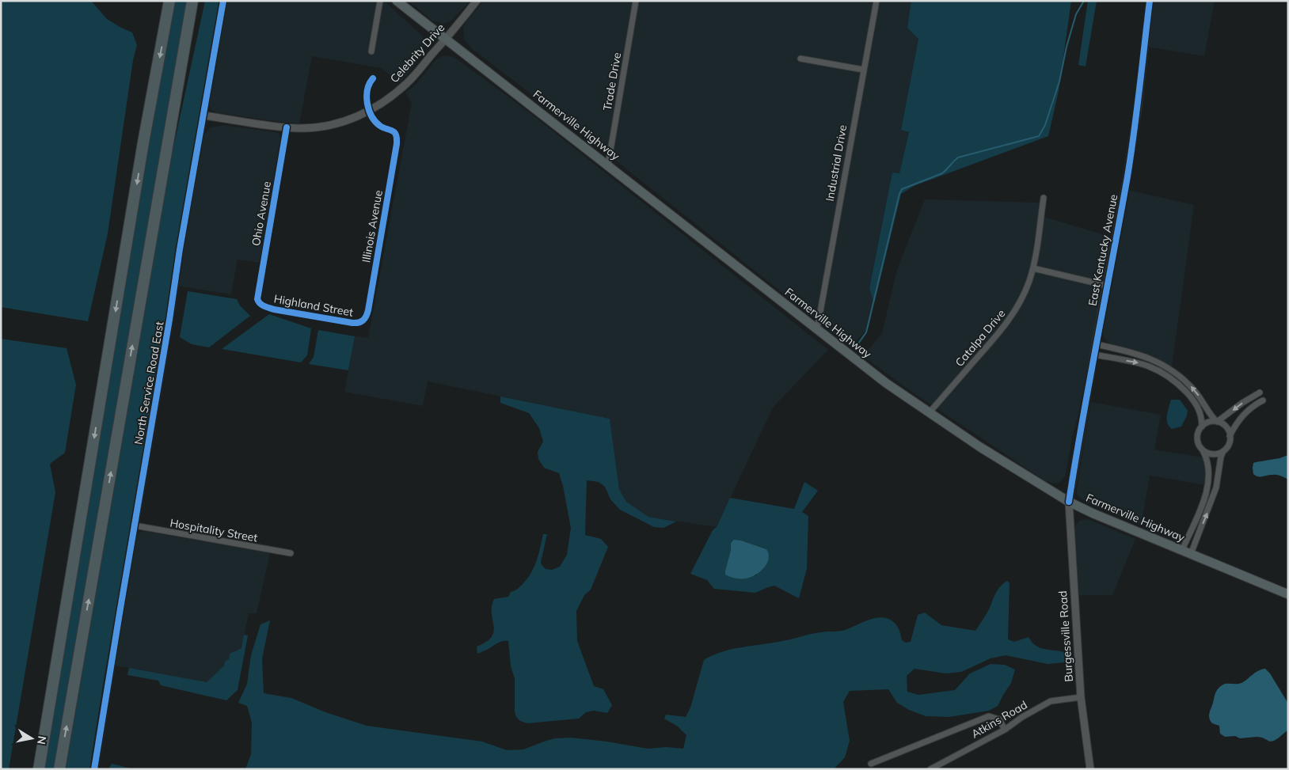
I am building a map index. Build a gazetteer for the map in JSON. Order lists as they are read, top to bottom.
{
  "streets": {
    "main road": ["Farmerville Highway"],
    "street": [
      "Celebrity Drive",
      "Trade Drive",
      "Industrial Drive",
      "Ohio Avenue",
      "Illinois Avenue",
      "East Kentucky Avenue",
      "Highland Street",
      "Catalpa Drive",
      "North Service Road East",
      "Hospitality Street",
      "Burgessville Road",
      "Atkins Road"
    ]
  },
  "crossings": [
    ["Celebrity Drive", "Farmerville Highway"],
    ["Celebrity Drive", "Ohio Avenue"],
    ["Celebrity Drive", "Illinois Avenue"],
    ["Celebrity Drive", "North Service Road East"],
    ["Trade Drive", "Farmerville Highway"],
    ["Farmerville Highway", "Industrial Drive"],
    ["Farmerville Highway", "East Kentucky Avenue"],
    ["Farmerville Highway", "Catalpa Drive"],
    ["Farmerville Highway", "Burgessville Road"],
    ["Ohio Avenue", "Highland Street"],
    ["Illinois Avenue", "Highland Street"],
    ["East Kentucky Avenue", "Burgessville Road"],
    ["North Service Road East", "Hospitality Street"],
    ["Burgessville Road", "Atkins Road"]
  ],
  "north": "right"
}
